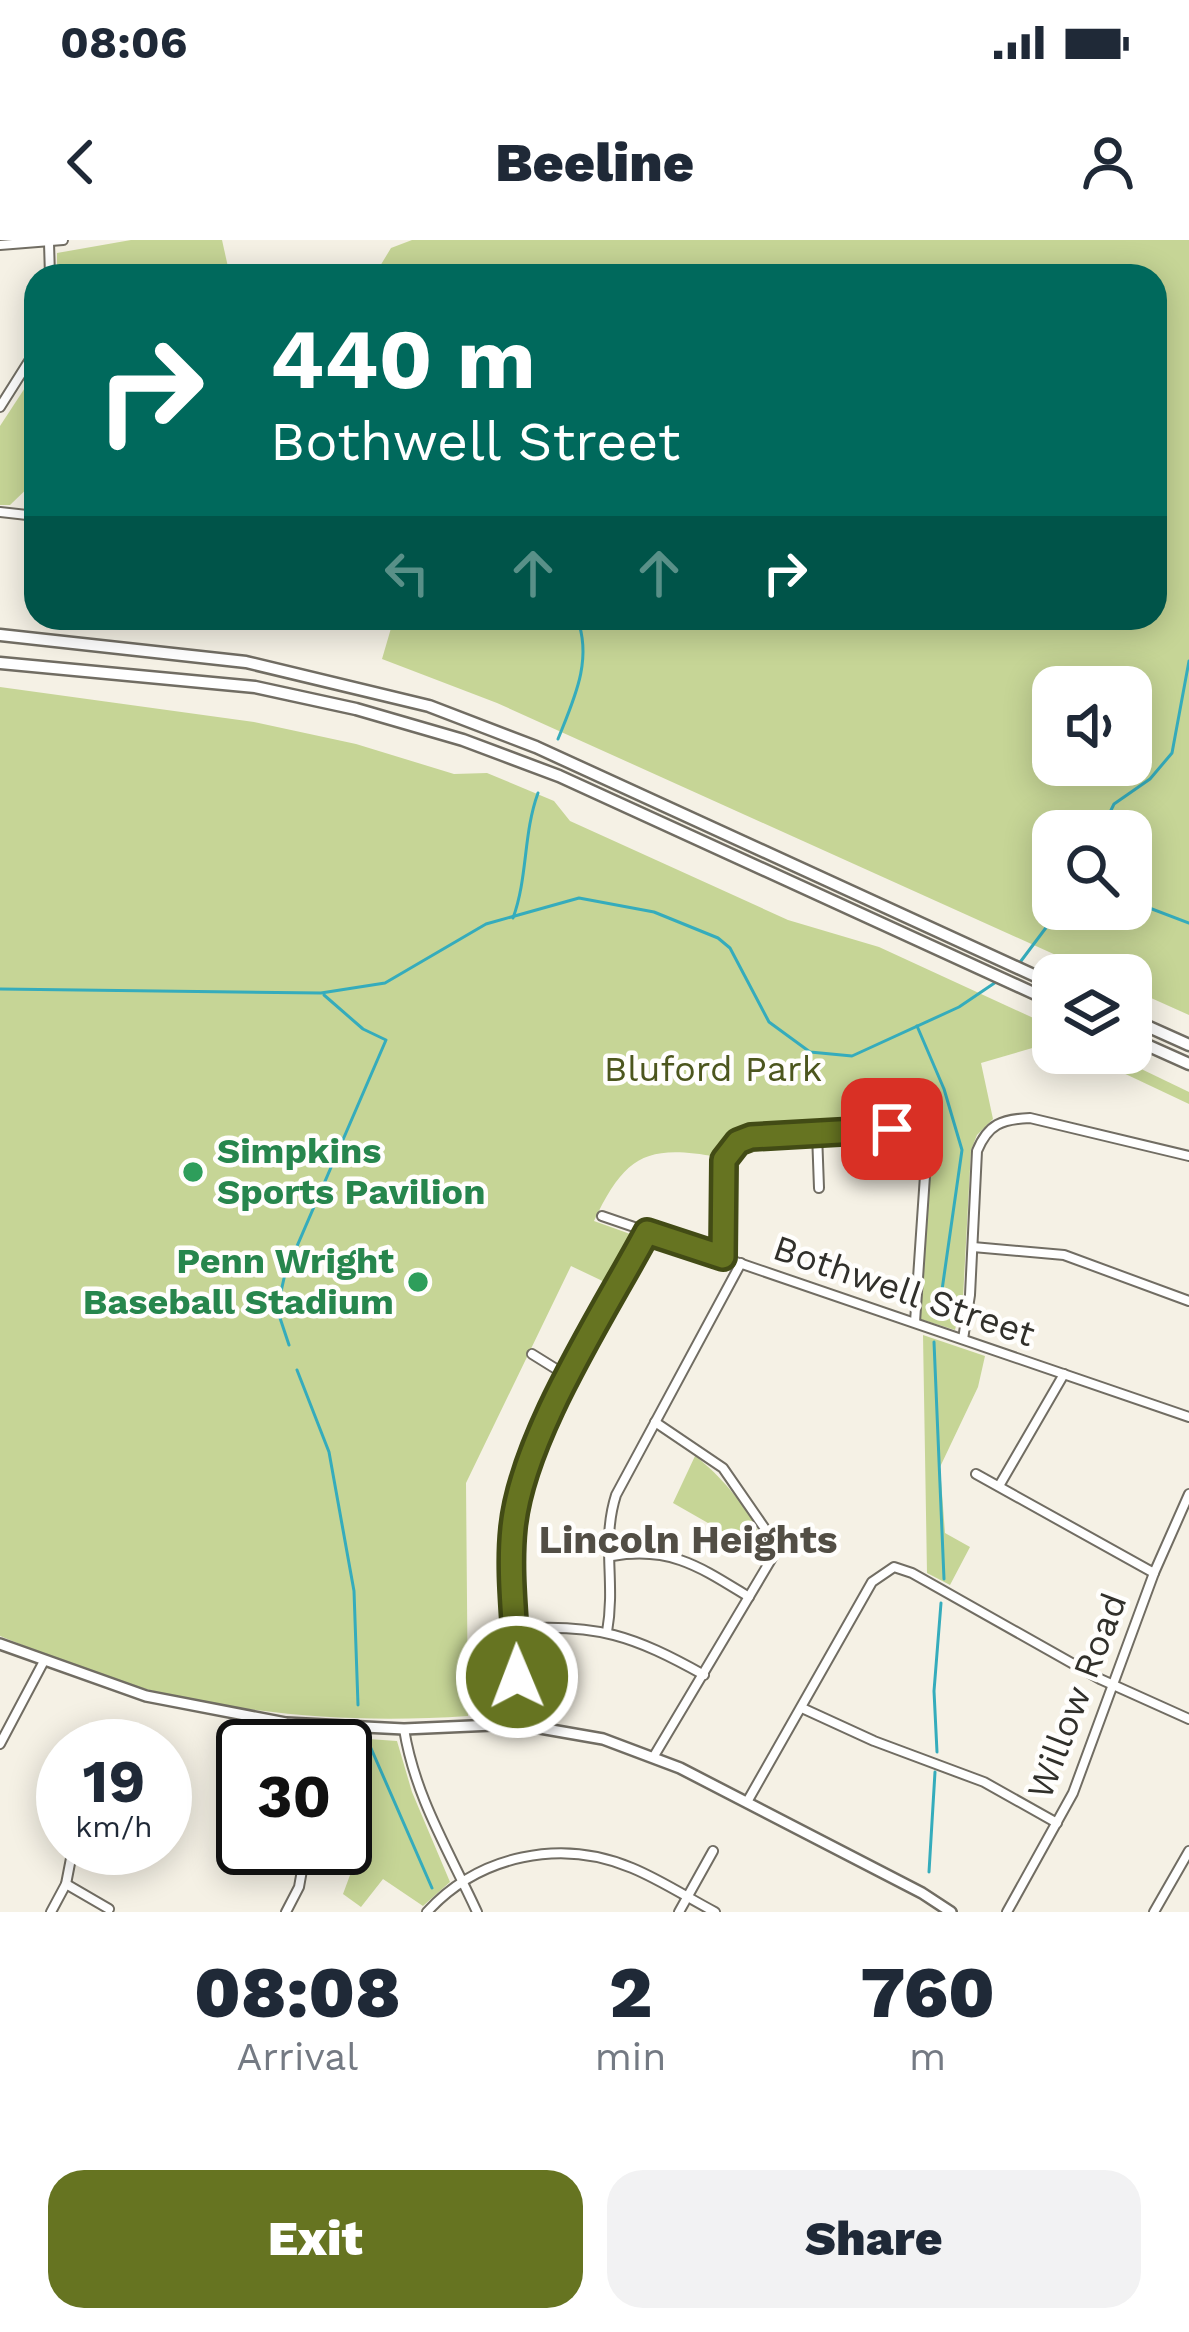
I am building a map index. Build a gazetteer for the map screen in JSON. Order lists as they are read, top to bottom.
{
  "streets": {
    "street": ["Bothwell Street", "Willow Road"]
  },
  "districts": ["Lincoln Heights"],
  "parks": ["Bluford Park"],
  "places": ["Simpkins Sports Pavilion", "Penn Wright Baseball Stadium"],
  "page": {
    "status": "08:06",
    "header": "Beeline",
    "turn": ["440 m", "Bothwell Street"],
    "speed": "19 km/h",
    "limit": "30",
    "eta": [
      "08:08",
      "Arrival",
      "2",
      "min",
      "760",
      "m"
    ],
    "buttons": ["Exit", "Share"]
  }
}
